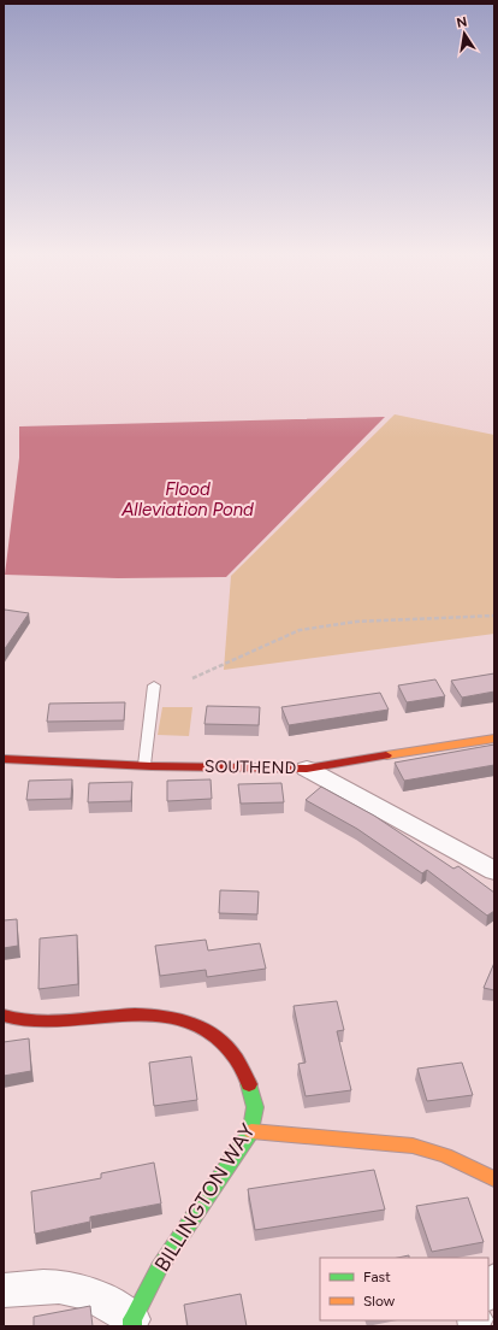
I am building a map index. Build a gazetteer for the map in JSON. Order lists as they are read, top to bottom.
{
  "streets": {
    "street": ["SOUTHEND", "BILLINGTON WAY"]
  },
  "water": ["Flood Alleviation Pond"],
  "legend": ["Fast", "Slow"],
  "north": "top"
}
